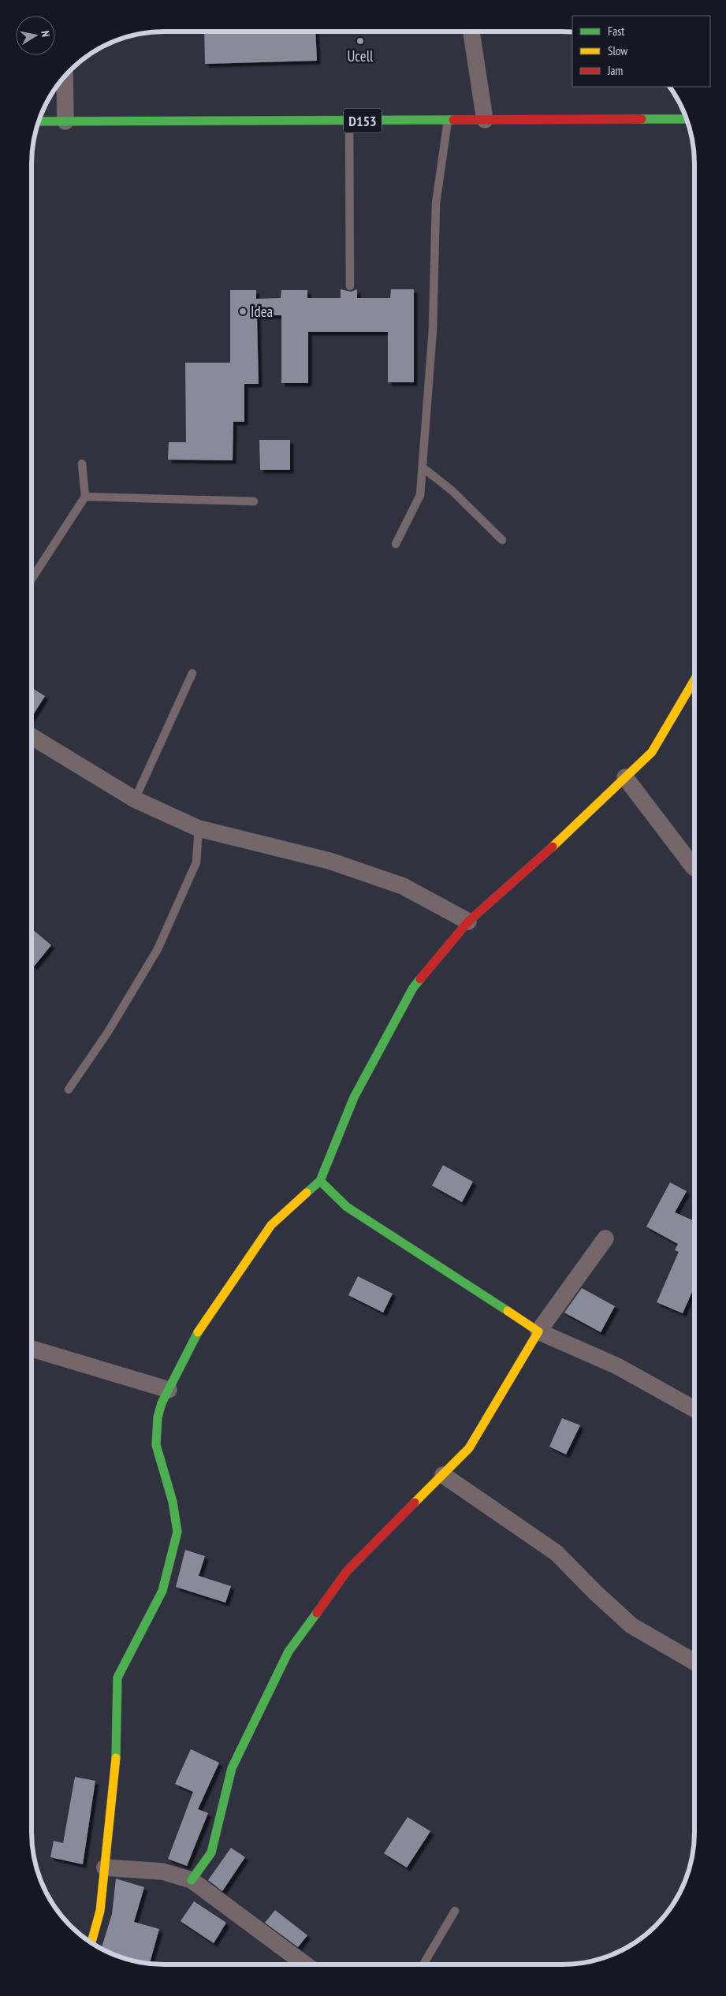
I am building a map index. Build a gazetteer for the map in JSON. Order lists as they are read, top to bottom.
{
  "streets": {
    "street": ["D153"]
  },
  "places": ["Ucell", "Idea"],
  "legend": ["Fast", "Slow", "Jam"],
  "north": "right"
}
